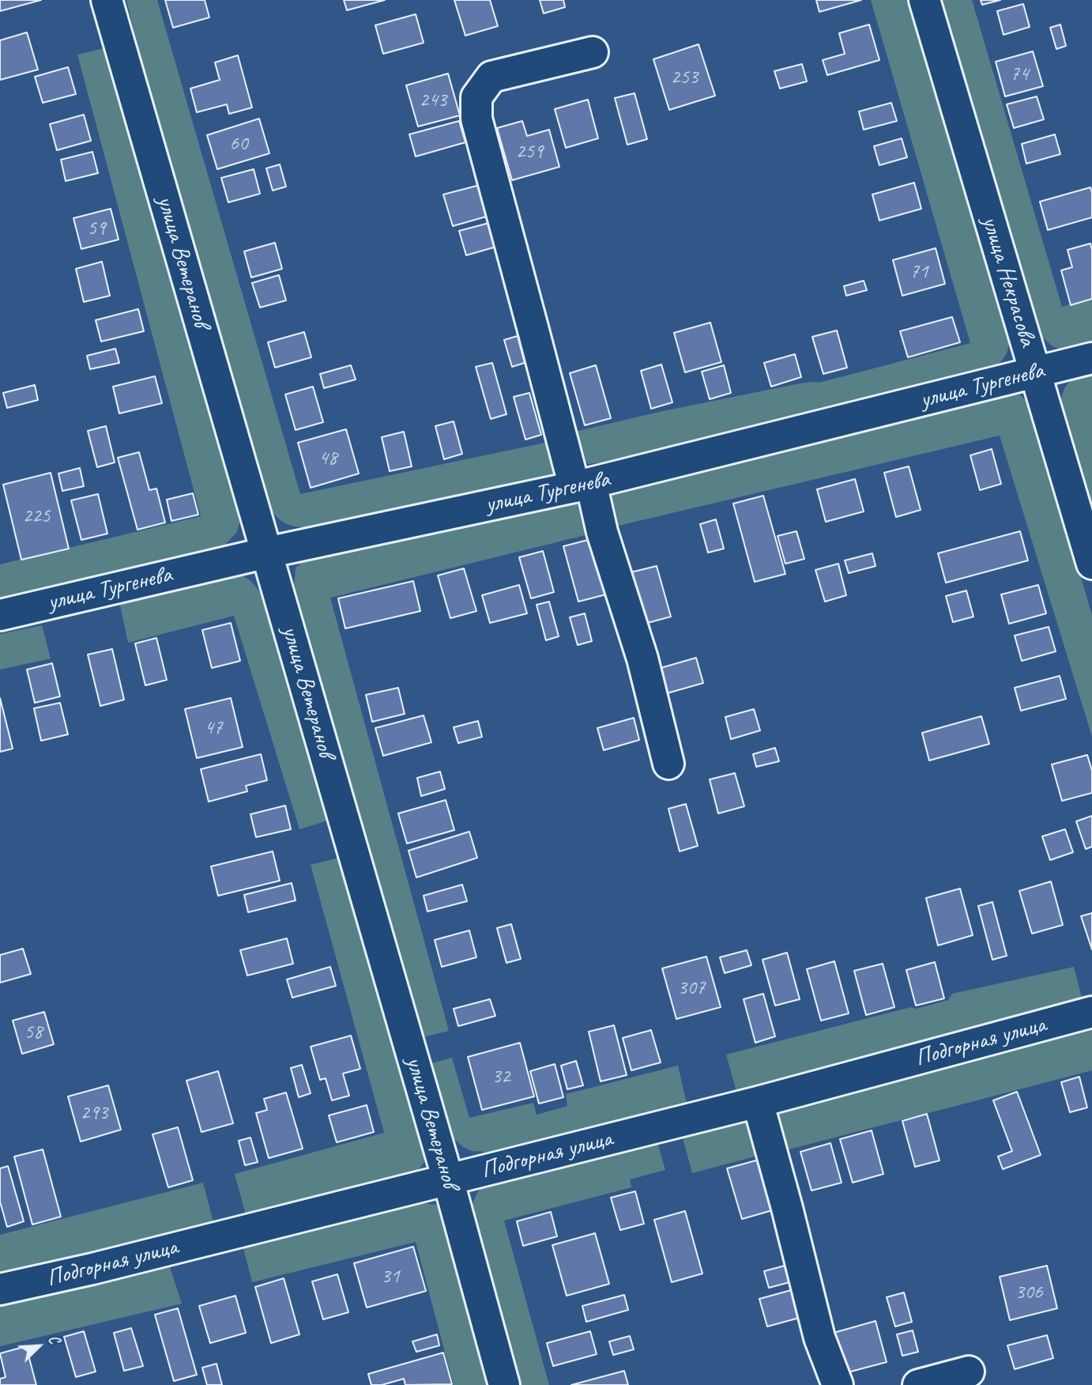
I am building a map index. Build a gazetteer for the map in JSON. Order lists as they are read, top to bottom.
{
  "streets": {
    "street": [
      "улица Ветеранов",
      "улица Некрасова",
      "улица Тургенева",
      "Подгорная улица"
    ]
  },
  "crossings": [
    ["улица Ветеранов", "улица Тургенева"],
    ["улица Ветеранов", "Подгорная улица"],
    ["улица Некрасова", "улица Тургенева"]
  ],
  "house_numbers": [
    "74",
    "253",
    "243",
    "60",
    "259",
    "59",
    "71",
    "48",
    "225",
    "47",
    "307",
    "58",
    "32",
    "293",
    "31",
    "306"
  ],
  "north": "top right"
}
